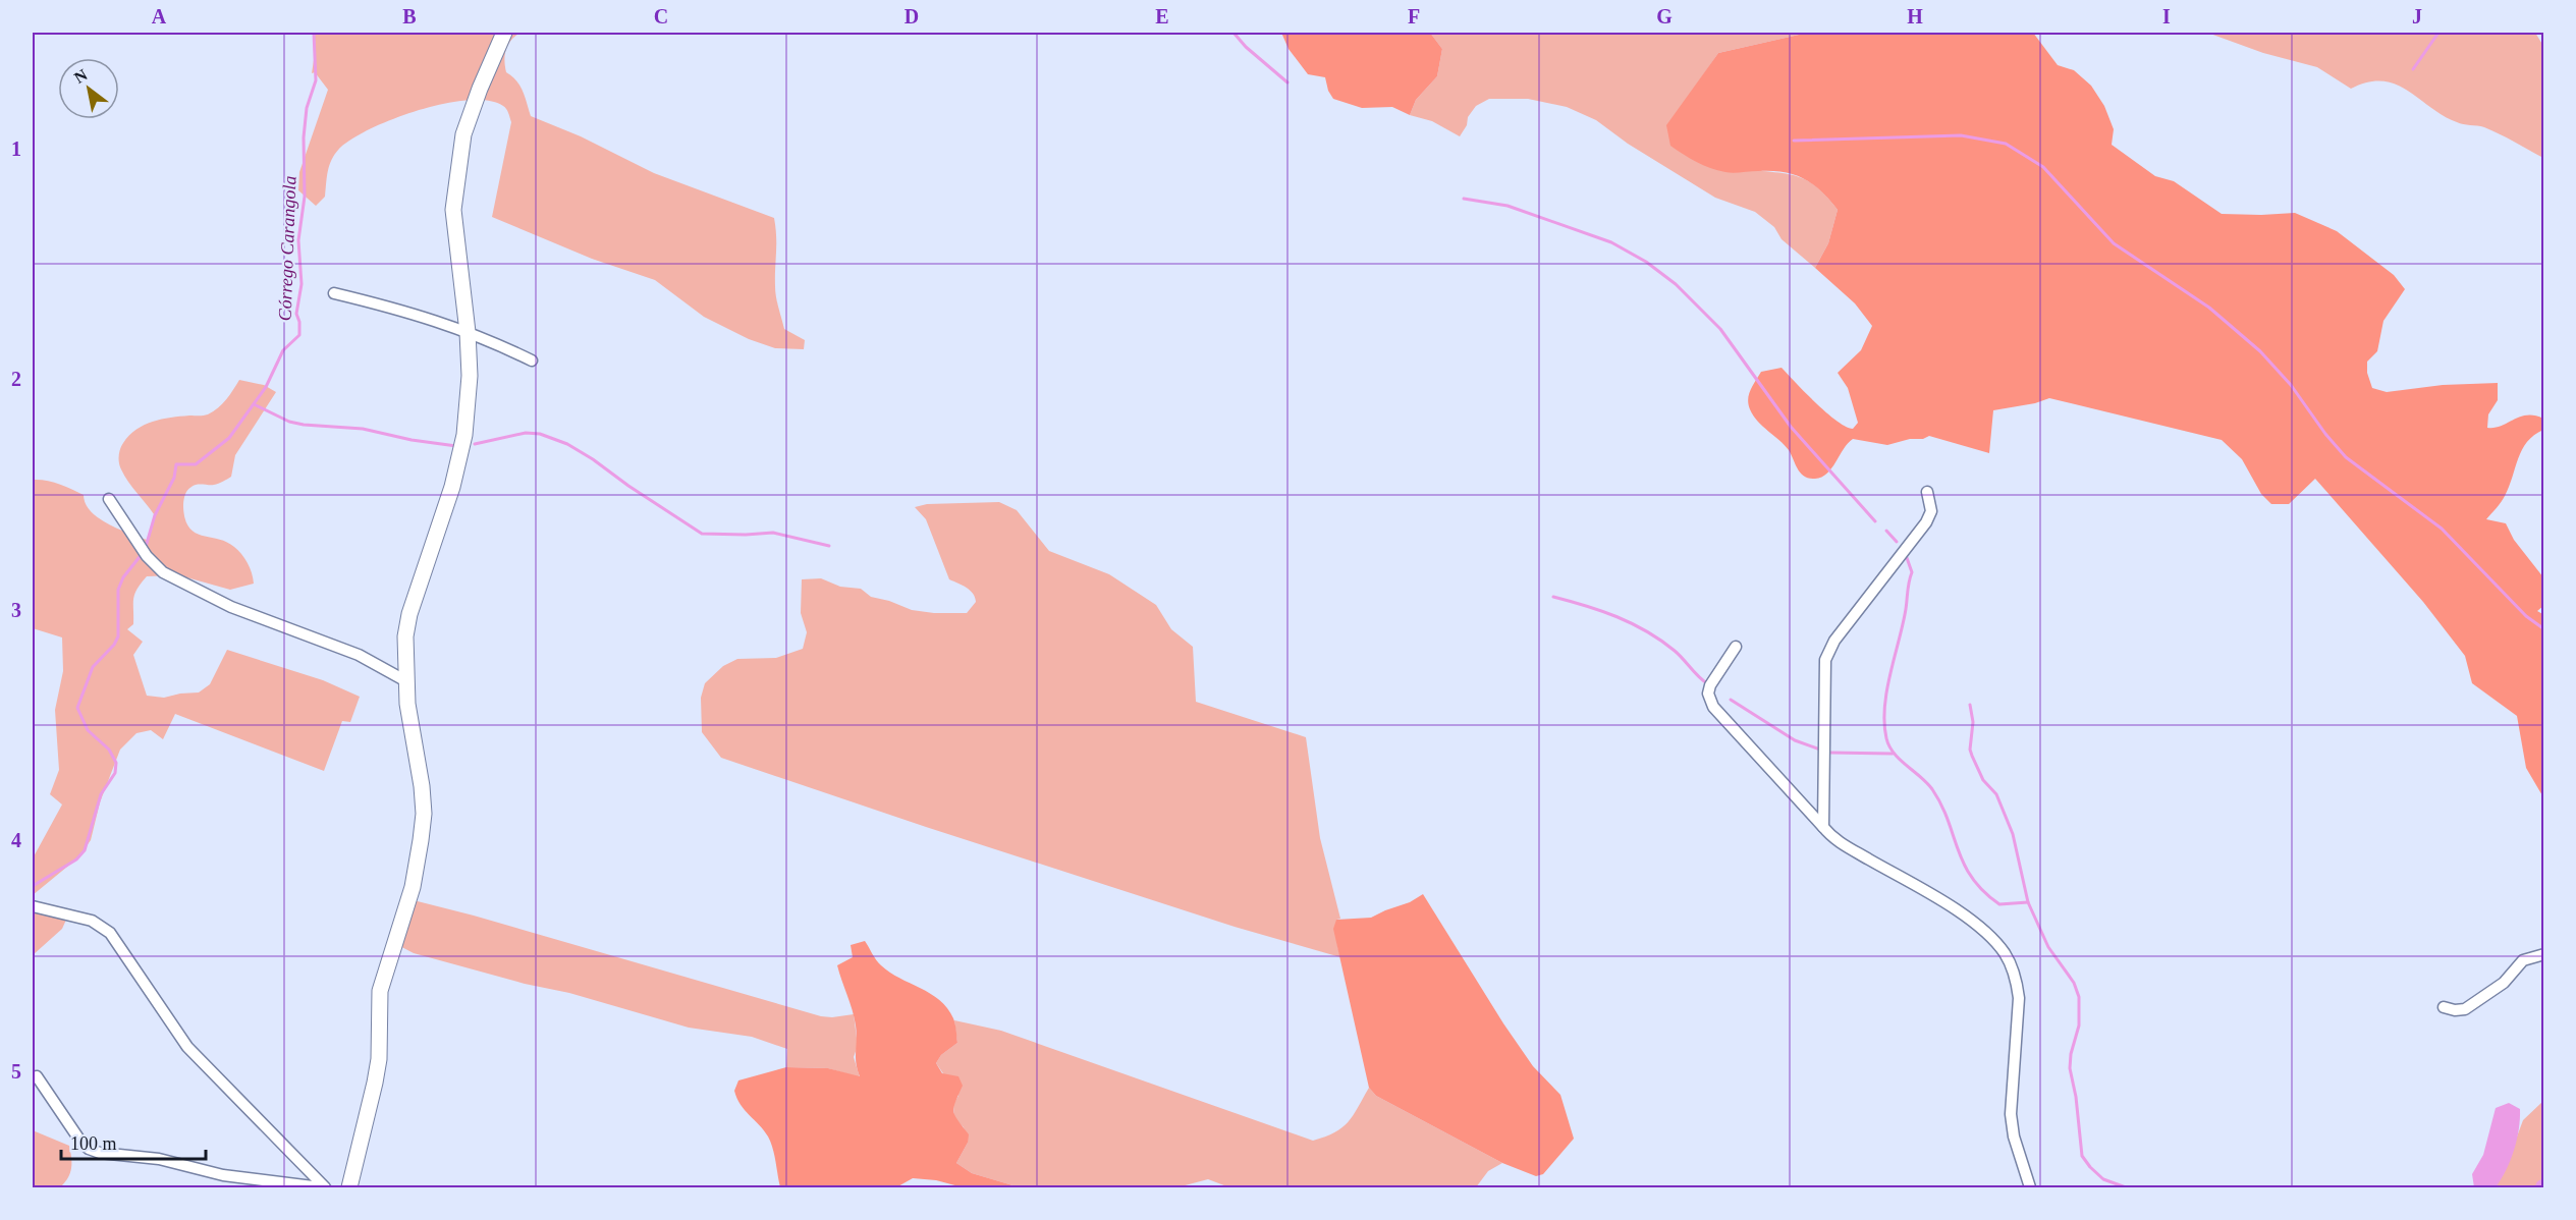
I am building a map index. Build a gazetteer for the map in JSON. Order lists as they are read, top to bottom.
{
  "water": ["Córrego Carangola"],
  "scale_bar": "100 m",
  "north": "top left",
  "grid": {
    "columns": [
      "A",
      "B",
      "C",
      "D",
      "E",
      "F",
      "G",
      "H",
      "I",
      "J"
    ],
    "rows": [
      "1",
      "2",
      "3",
      "4",
      "5"
    ]
  }
}
